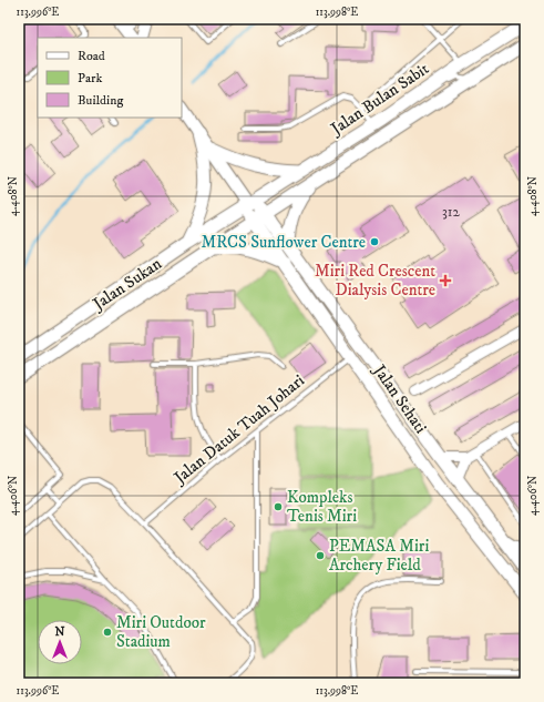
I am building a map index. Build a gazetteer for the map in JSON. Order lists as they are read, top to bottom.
{
  "streets": {
    "main road": ["Jalan Bulan Sabit", "Jalan Sukan", "Jalan Sehati"],
    "lane": ["Jalan Datuk Tuah Johari"]
  },
  "crossings": [
    ["Jalan Bulan Sabit", "Jalan Sukan"],
    ["Jalan Bulan Sabit", "Jalan Sehati"],
    ["Jalan Sukan", "Jalan Sehati"],
    ["Jalan Sehati", "Jalan Datuk Tuah Johari"]
  ],
  "places": {
    "other": [
      "MRCS Sunflower Centre",
      "Kompleks Tenis Miri",
      "PEMASA Miri Archery Field",
      "Miri Outdoor Stadium"
    ],
    "health": ["Miri Red Crescent Dialysis Centre"]
  },
  "house_numbers": ["312"],
  "legend": ["Road", "Park", "Building"],
  "north": "top",
  "coordinates": [
    "113.996°E",
    "113.998°E",
    "4.408°N",
    "4.406°N"
  ]
}
